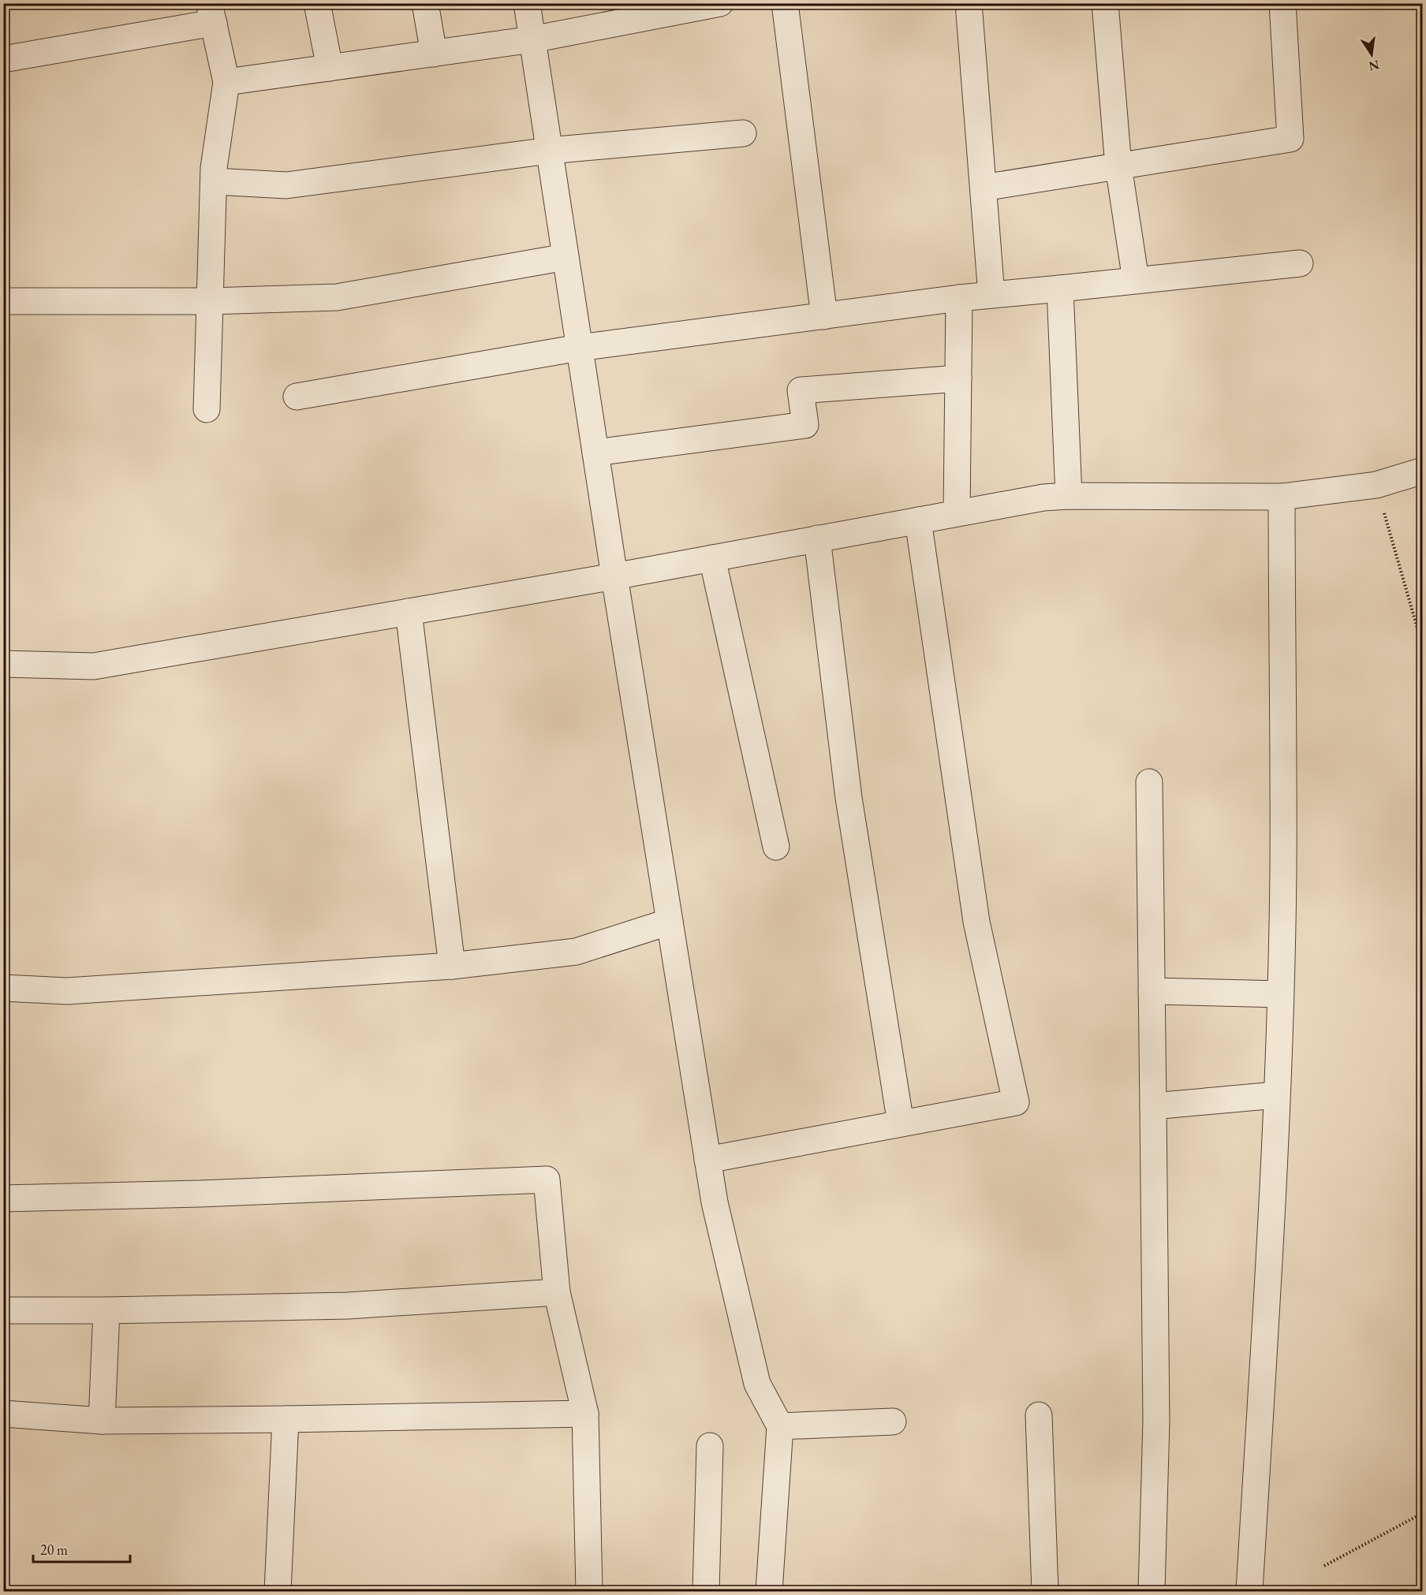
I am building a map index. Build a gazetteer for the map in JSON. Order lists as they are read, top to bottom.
{
  "scale_bar": "20 m",
  "north": "bottom"
}
